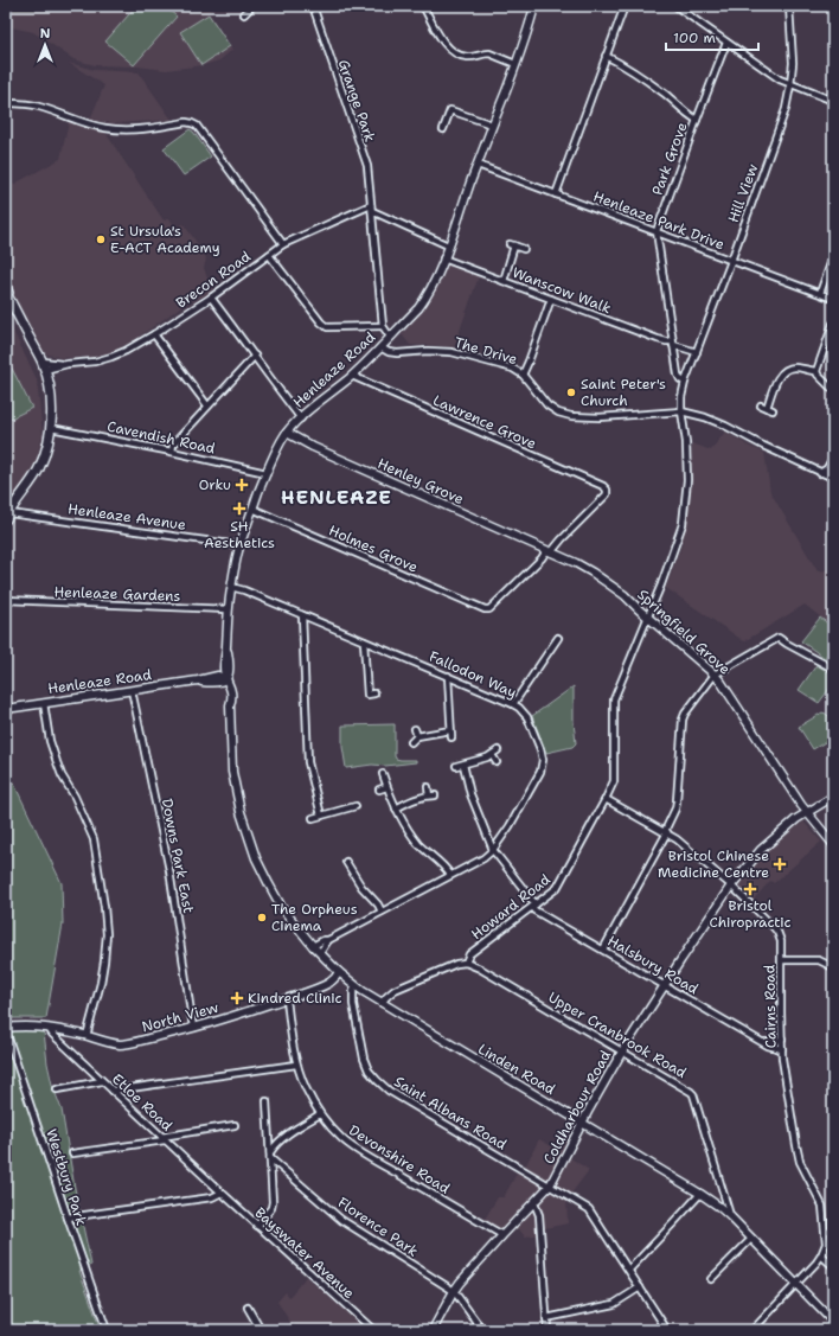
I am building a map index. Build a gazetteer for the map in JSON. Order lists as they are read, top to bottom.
{
  "streets": {
    "main road": [
      "Henleaze Road",
      "Henley Grove",
      "Springfield Grove",
      "North View",
      "Linden Road",
      "Coldharbour Road"
    ],
    "street": [
      "Grange Park",
      "Park Grove",
      "Hill View",
      "Henleaze Park Drive",
      "Brecon Road",
      "Wanscow Walk",
      "The Drive",
      "Lawrence Grove",
      "Cavendish Road",
      "Henleaze Avenue",
      "Holmes Grove",
      "Henleaze Gardens",
      "Fallodon Way",
      "Downs Park East",
      "Howard Road",
      "Halsbury Road",
      "Cairns Road",
      "Upper Cranbrook Road",
      "Etloe Road",
      "Saint Albans Road",
      "Devonshire Road",
      "Westbury Park",
      "Florence Park",
      "Bayswater Avenue"
    ]
  },
  "crossings": [
    ["Grange Park", "Brecon Road"],
    ["Park Grove", "Hill View"],
    ["Park Grove", "Henleaze Park Drive"],
    ["Park Grove", "Wanscow Walk"],
    ["Hill View", "Henleaze Park Drive"],
    ["Henleaze Park Drive", "Henleaze Road"],
    ["Wanscow Walk", "Henleaze Road"],
    ["The Drive", "Henleaze Road"],
    ["Henleaze Road", "Lawrence Grove"],
    ["Henleaze Road", "Cavendish Road"],
    ["Henleaze Road", "Henley Grove"],
    ["Henleaze Road", "Henleaze Avenue"],
    ["Henleaze Road", "Holmes Grove"],
    ["Henleaze Road", "Henleaze Gardens"],
    ["Henleaze Road", "Fallodon Way"],
    ["Henleaze Road", "Downs Park East"],
    ["Henleaze Road", "Linden Road"],
    ["Lawrence Grove", "Henley Grove"],
    ["Lawrence Grove", "Holmes Grove"],
    ["Lawrence Grove", "Springfield Grove"],
    ["Henley Grove", "Holmes Grove"],
    ["Henley Grove", "Springfield Grove"],
    ["Holmes Grove", "Springfield Grove"],
    ["Springfield Grove", "Howard Road"],
    ["Springfield Grove", "Coldharbour Road"],
    ["Downs Park East", "North View"],
    ["Howard Road", "Halsbury Road"],
    ["Howard Road", "Cairns Road"],
    ["Howard Road", "Upper Cranbrook Road"],
    ["Halsbury Road", "Cairns Road"],
    ["Halsbury Road", "Coldharbour Road"],
    ["Cairns Road", "Coldharbour Road"],
    ["North View", "Linden Road"],
    ["North View", "Etloe Road"],
    ["North View", "Devonshire Road"],
    ["Upper Cranbrook Road", "Linden Road"],
    ["Upper Cranbrook Road", "Coldharbour Road"],
    ["Linden Road", "Coldharbour Road"],
    ["Linden Road", "Saint Albans Road"],
    ["Etloe Road", "Bayswater Avenue"],
    ["Coldharbour Road", "Saint Albans Road"],
    ["Coldharbour Road", "Devonshire Road"],
    ["Coldharbour Road", "Florence Park"]
  ],
  "districts": ["HENLEAZE"],
  "places": {
    "other": ["St Ursula's E-ACT Academy", "Saint Peter's Church", "The Orpheus Cinema"],
    "health": [
      "Orku",
      "SH Aesthetics",
      "Bristol Chinese Medicine Centre",
      "Bristol Chiropractic",
      "Kindred Clinic"
    ]
  },
  "scale_bar": "100 m",
  "north": "top"
}
